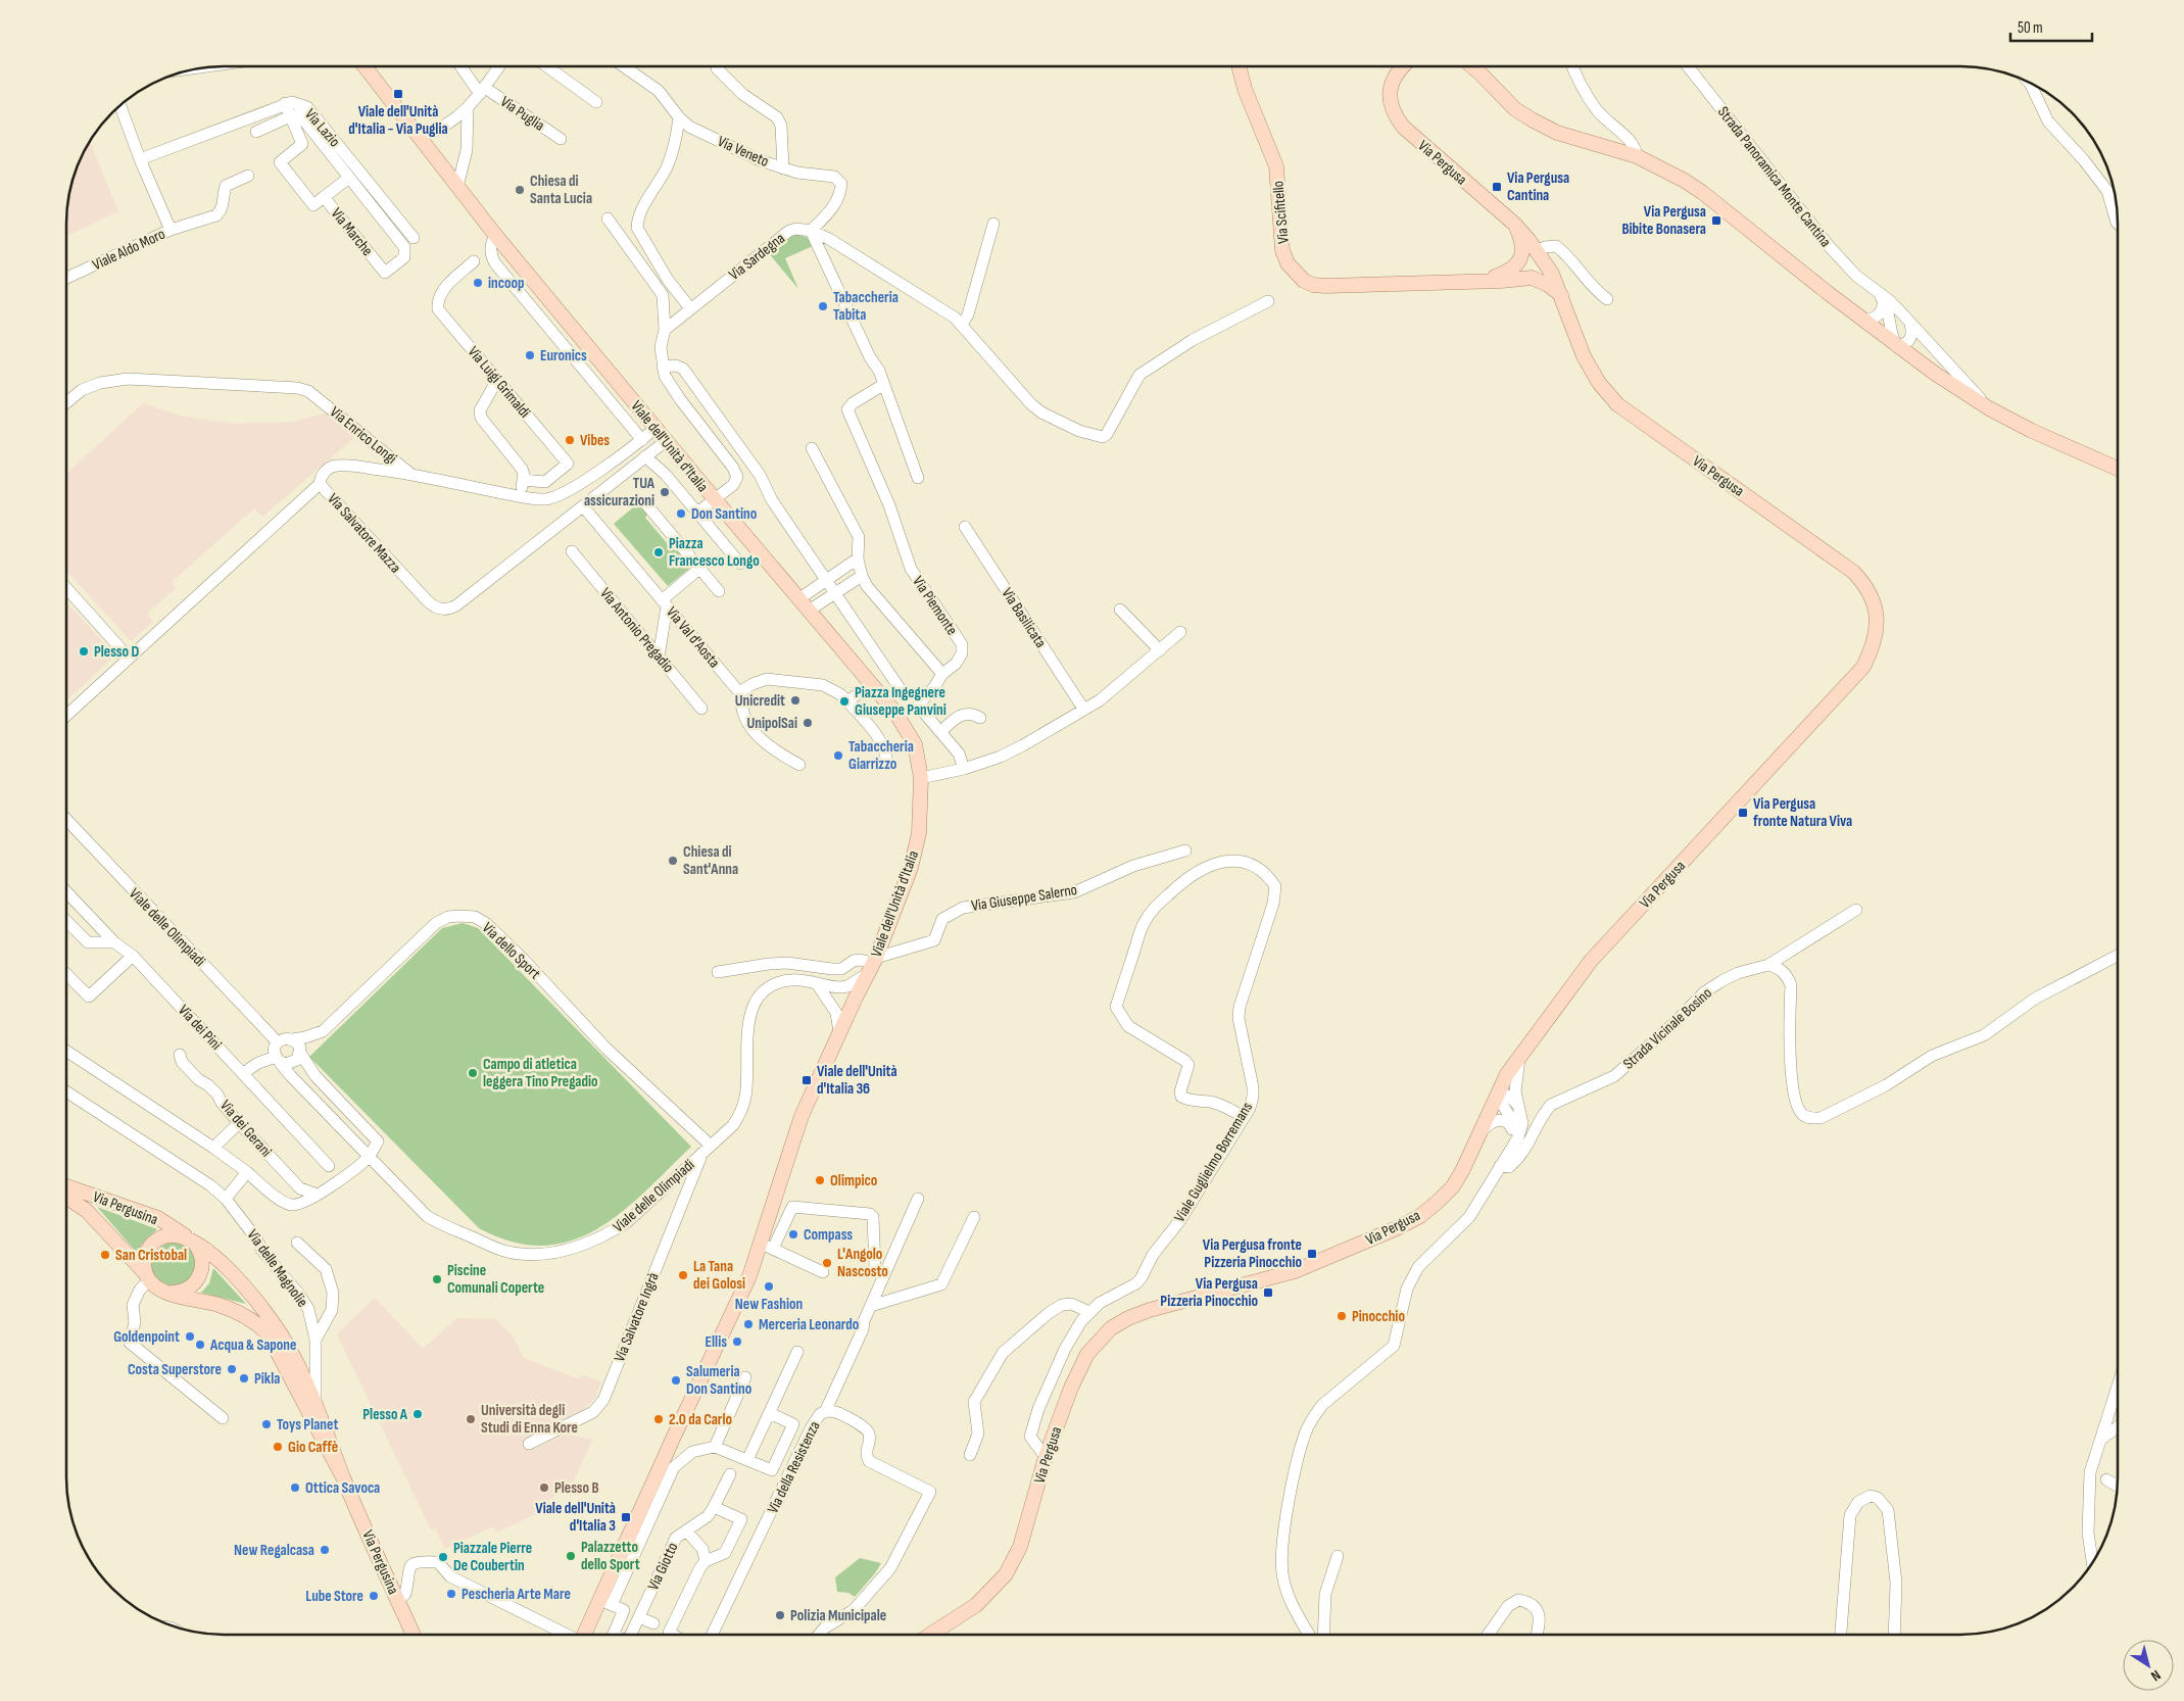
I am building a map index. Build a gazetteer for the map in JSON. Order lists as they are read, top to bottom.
{
  "streets": {
    "main road": [
      "Via Pergusa",
      "Via Scifitello",
      "Viale dell'Unità d'Italia",
      "Via Pergusina"
    ],
    "street": [
      "Via Puglia",
      "Via Lazio",
      "Via Veneto",
      "Strada Panoramica Monte Cantina",
      "Via Marche",
      "Viale Aldo Moro",
      "Via Sardegna",
      "Via Luigi Grimaldi",
      "Via Enrico Longi",
      "Via Salvatore Mazza",
      "Via Piemonte",
      "Via Basilicata",
      "Via Antonio Pregadio",
      "Via Val d'Aosta",
      "Via Giuseppe Salerno",
      "Viale delle Olimpiadi",
      "Via dello Sport",
      "Via dei Pini",
      "Strada Vicinale Bosino",
      "Via dei Gerani",
      "Viale Guglielmo Borremans",
      "Via delle Magnolie",
      "Via Salvatore Ingrà",
      "Via della Resistenza",
      "Via Giotto"
    ]
  },
  "crossings": [
    ["Via Veneto", "Via Sardegna"],
    ["Via Pergusa", "Viale Guglielmo Borremans"],
    ["Via Enrico Longi", "Viale dell'Unità d'Italia"],
    ["Viale dell'Unità d'Italia", "Via Salvatore Mazza"],
    ["Viale dell'Unità d'Italia", "Via Giuseppe Salerno"],
    ["Via Salvatore Mazza", "Via Val d'Aosta"],
    ["Viale delle Olimpiadi", "Via dello Sport"],
    ["Viale delle Olimpiadi", "Via Salvatore Ingrà"],
    ["Via dello Sport", "Via Salvatore Ingrà"],
    ["Via Pergusina", "Via delle Magnolie"]
  ],
  "places": {
    "transit": [
      "Viale dell'Unità d'Italia - Via Puglia",
      "Via Pergusa Cantina",
      "Via Pergusa Bibite Bonasera",
      "Via Pergusa fronte Natura Viva",
      "Viale dell'Unità d'Italia 36",
      "Via Pergusa fronte Pizzeria Pinocchio",
      "Via Pergusa Pizzeria Pinocchio",
      "Viale dell'Unità d'Italia 3"
    ],
    "other": [
      "Chiesa di Santa Lucia",
      "incoop",
      "Tabaccheria Tabita",
      "Euronics",
      "Vibes",
      "TUA assicurazioni",
      "Don Santino",
      "Piazza Francesco Longo",
      "Plesso D",
      "Unicredit",
      "Piazza Ingegnere Giuseppe Panvini",
      "UnipolSai",
      "Tabaccheria Giarrizzo",
      "Chiesa di Sant'Anna",
      "Campo di atletica leggera Tino Pregadio",
      "Olimpico",
      "Compass",
      "San Cristobal",
      "L'Angolo Nascosto",
      "La Tana dei Golosi",
      "Piscine Comunali Coperte",
      "New Fashion",
      "Pinocchio",
      "Merceria Leonardo",
      "Goldenpoint",
      "Ellis",
      "Acqua & Sapone",
      "Costa Superstore",
      "Pikla",
      "Salumeria Don Santino",
      "Plesso A",
      "Università degli Studi di Enna Kore",
      "2.0 da Carlo",
      "Toys Planet",
      "Gio Caffè",
      "Ottica Savoca",
      "Plesso B",
      "New Regalcasa",
      "Palazzetto dello Sport",
      "Piazzale Pierre De Coubertin",
      "Pescheria Arte Mare",
      "Lube Store",
      "Polizia Municipale"
    ]
  },
  "scale_bar": "50 m",
  "north": "bottom right"
}
